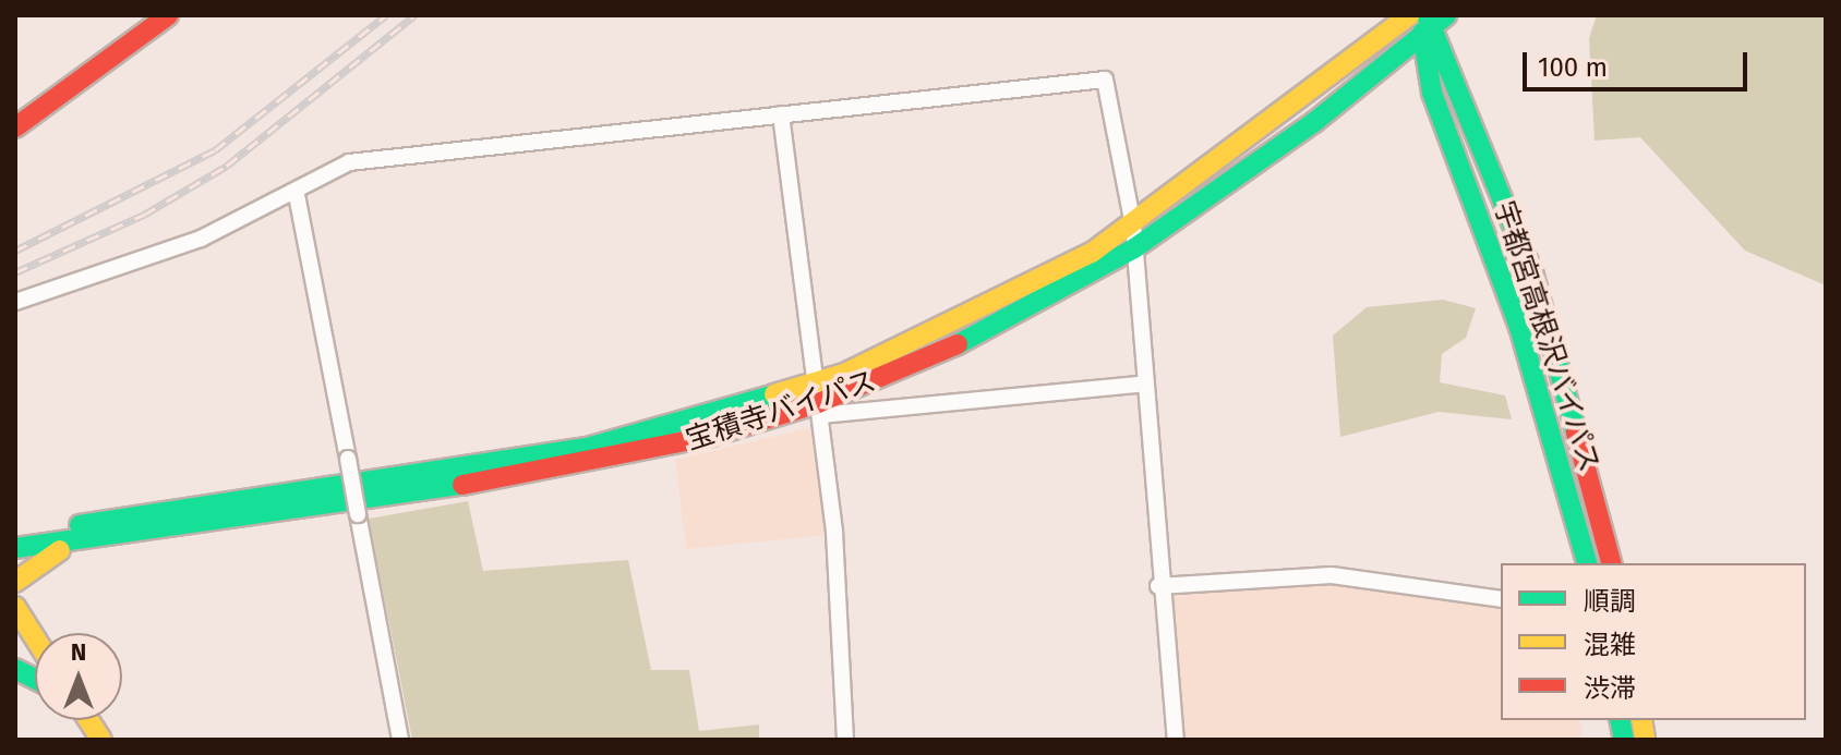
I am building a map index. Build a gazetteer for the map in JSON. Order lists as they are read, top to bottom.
{
  "streets": {
    "main road": ["宇都宮高根沢バイパス", "宝積寺バイパス"]
  },
  "crossings": [
    ["宇都宮高根沢バイパス", "宝積寺バイパス"]
  ],
  "legend": ["順調", "混雑", "渋滞"],
  "scale_bar": "100 m",
  "north": "top"
}
